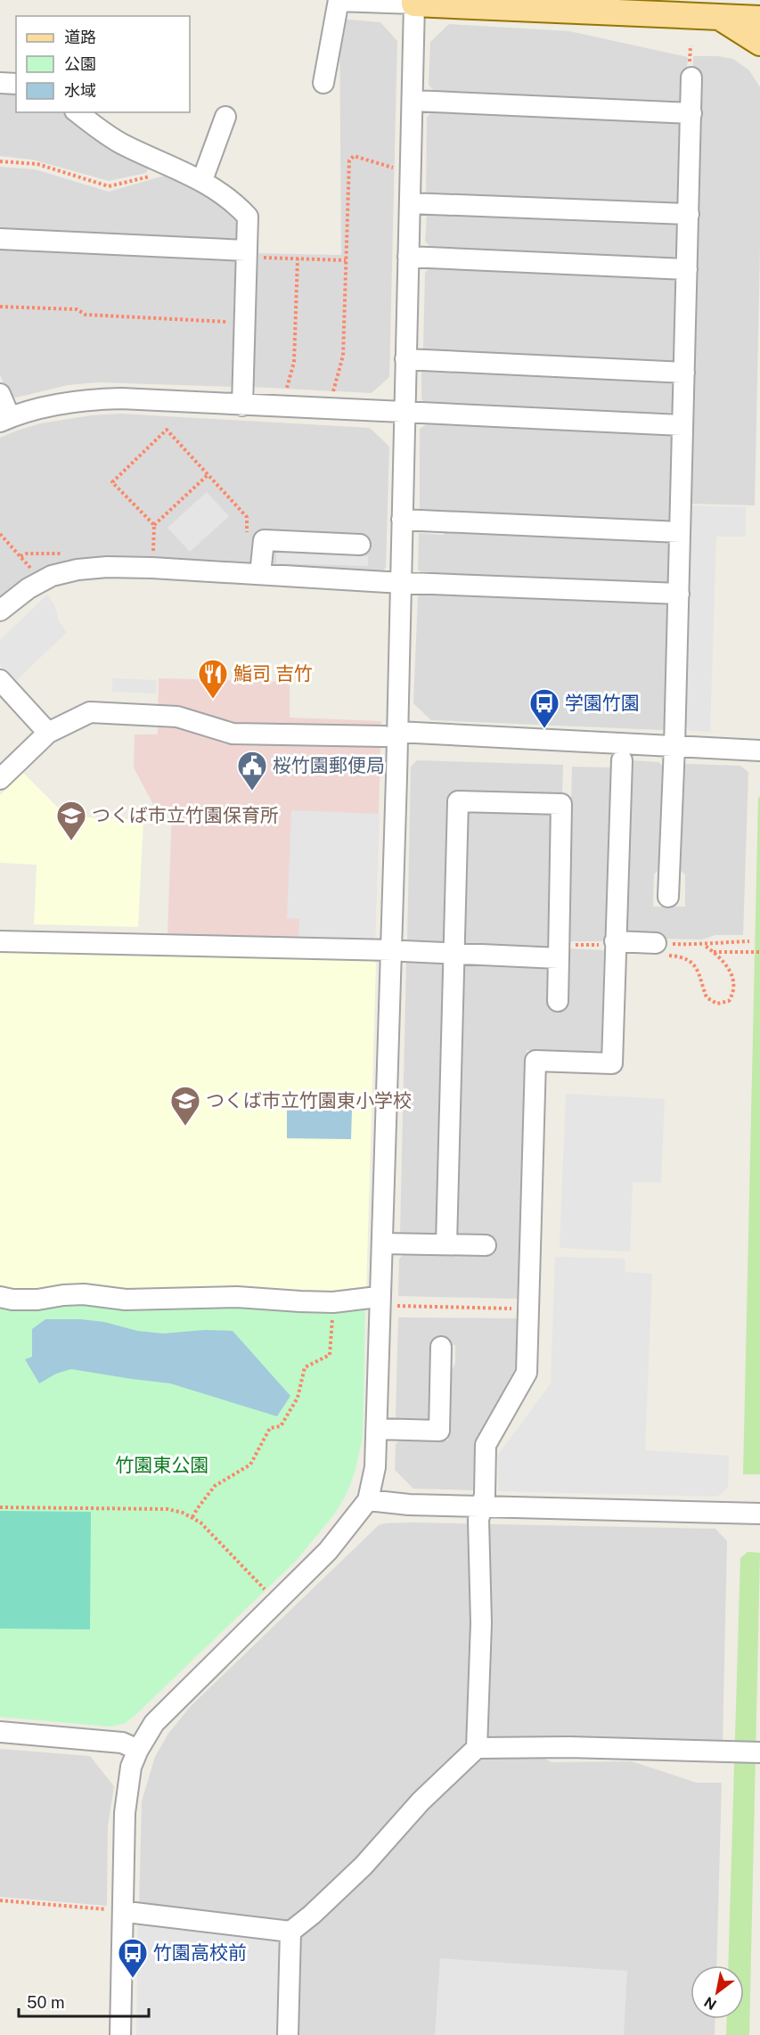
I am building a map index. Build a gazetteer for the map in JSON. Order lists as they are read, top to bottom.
{
  "parks": ["竹園東公園"],
  "places": {
    "restaurant": ["鮨司 吉竹"],
    "bus stop": ["学園竹園", "竹園高校前"],
    "public building": ["桜竹園郵便局"],
    "school or university": ["つくば市立竹園保育所", "つくば市立竹園東小学校"]
  },
  "legend": ["道路", "公園", "水域"],
  "scale_bar": "50 m",
  "north": "bottom left"
}
